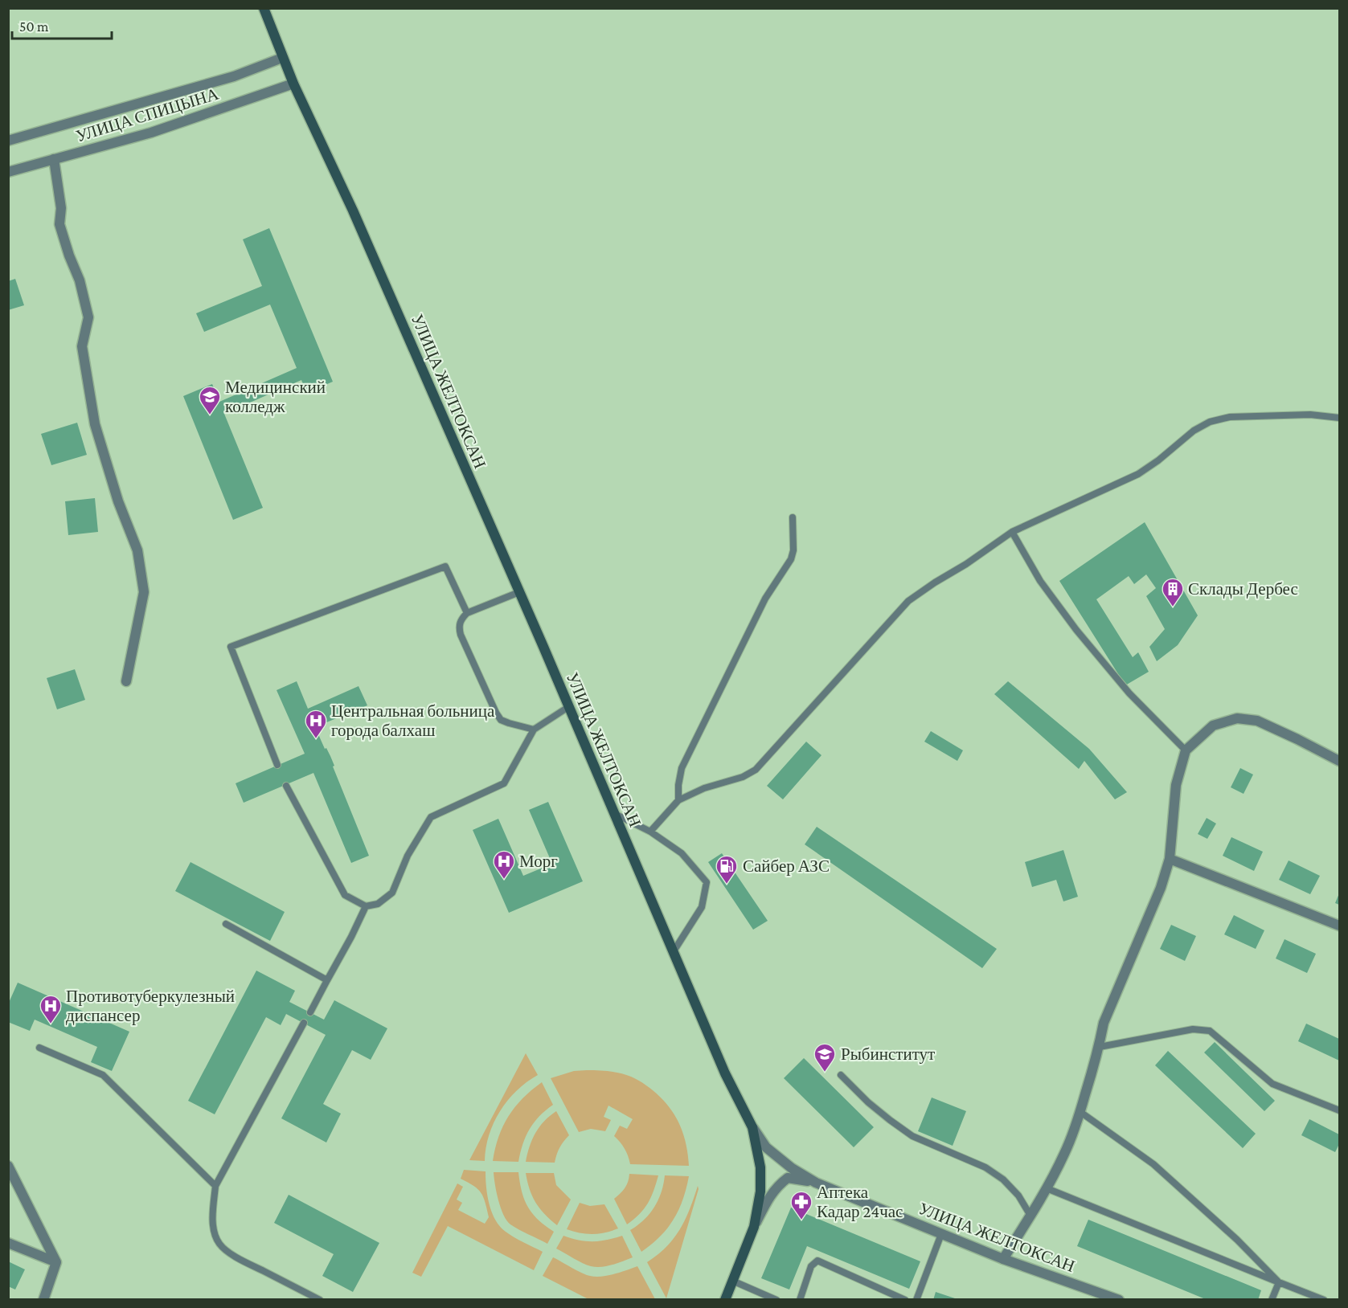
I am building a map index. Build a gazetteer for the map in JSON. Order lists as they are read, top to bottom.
{
  "streets": {
    "main road": ["УЛИЦА ЖЕЛТОКСАН"],
    "street": ["УЛИЦА СПИЦЫНА"]
  },
  "crossings": [
    ["УЛИЦА СПИЦЫНА", "УЛИЦА ЖЕЛТОКСАН"]
  ],
  "places": {
    "school or university": ["Медицинский колледж", "Рыбинститут"],
    "building": ["Склады Дербес"],
    "hospital": ["Центральная больница города балхаш", "Морг", "Противотуберкулезный диспансер"],
    "fuel station": ["Сайбер АЗС"],
    "pharmacy": ["Аптека Кадар 24час"]
  },
  "scale_bar": "50 m"
}
